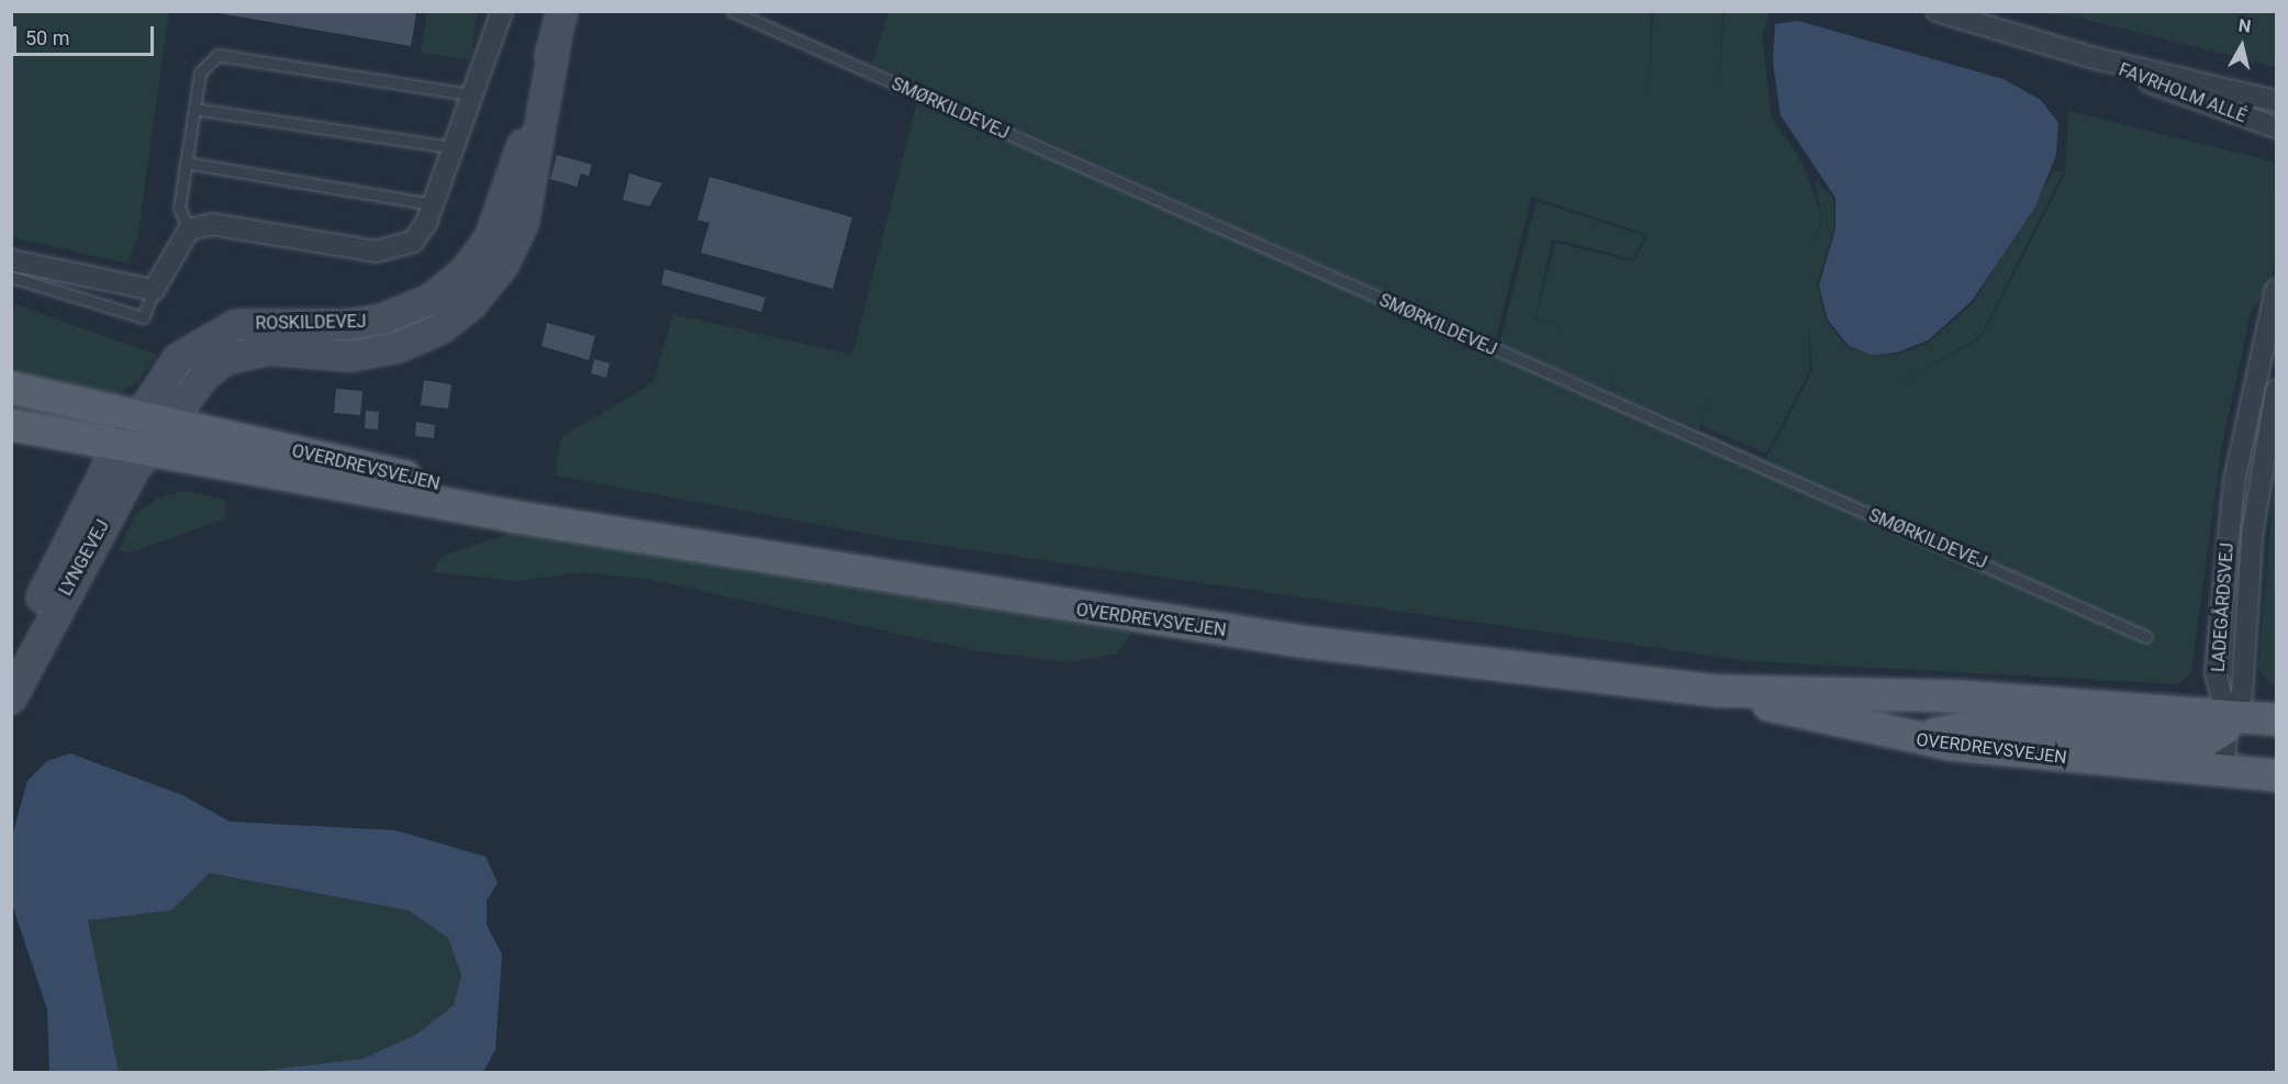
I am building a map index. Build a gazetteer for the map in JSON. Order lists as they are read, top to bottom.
{
  "streets": {
    "main road": ["OVERDREVSVEJEN"],
    "street": [
      "FAVRHOLM ALLÉ",
      "ROSKILDEVEJ",
      "LYNGEVEJ",
      "LADEGÅRDSVEJ"
    ],
    "lane": ["SMØRKILDEVEJ"]
  },
  "crossings": [
    ["ROSKILDEVEJ", "OVERDREVSVEJEN"],
    ["ROSKILDEVEJ", "LYNGEVEJ"],
    ["OVERDREVSVEJEN", "LYNGEVEJ"],
    ["OVERDREVSVEJEN", "LADEGÅRDSVEJ"]
  ],
  "scale_bar": "50 m",
  "north": "top"
}
